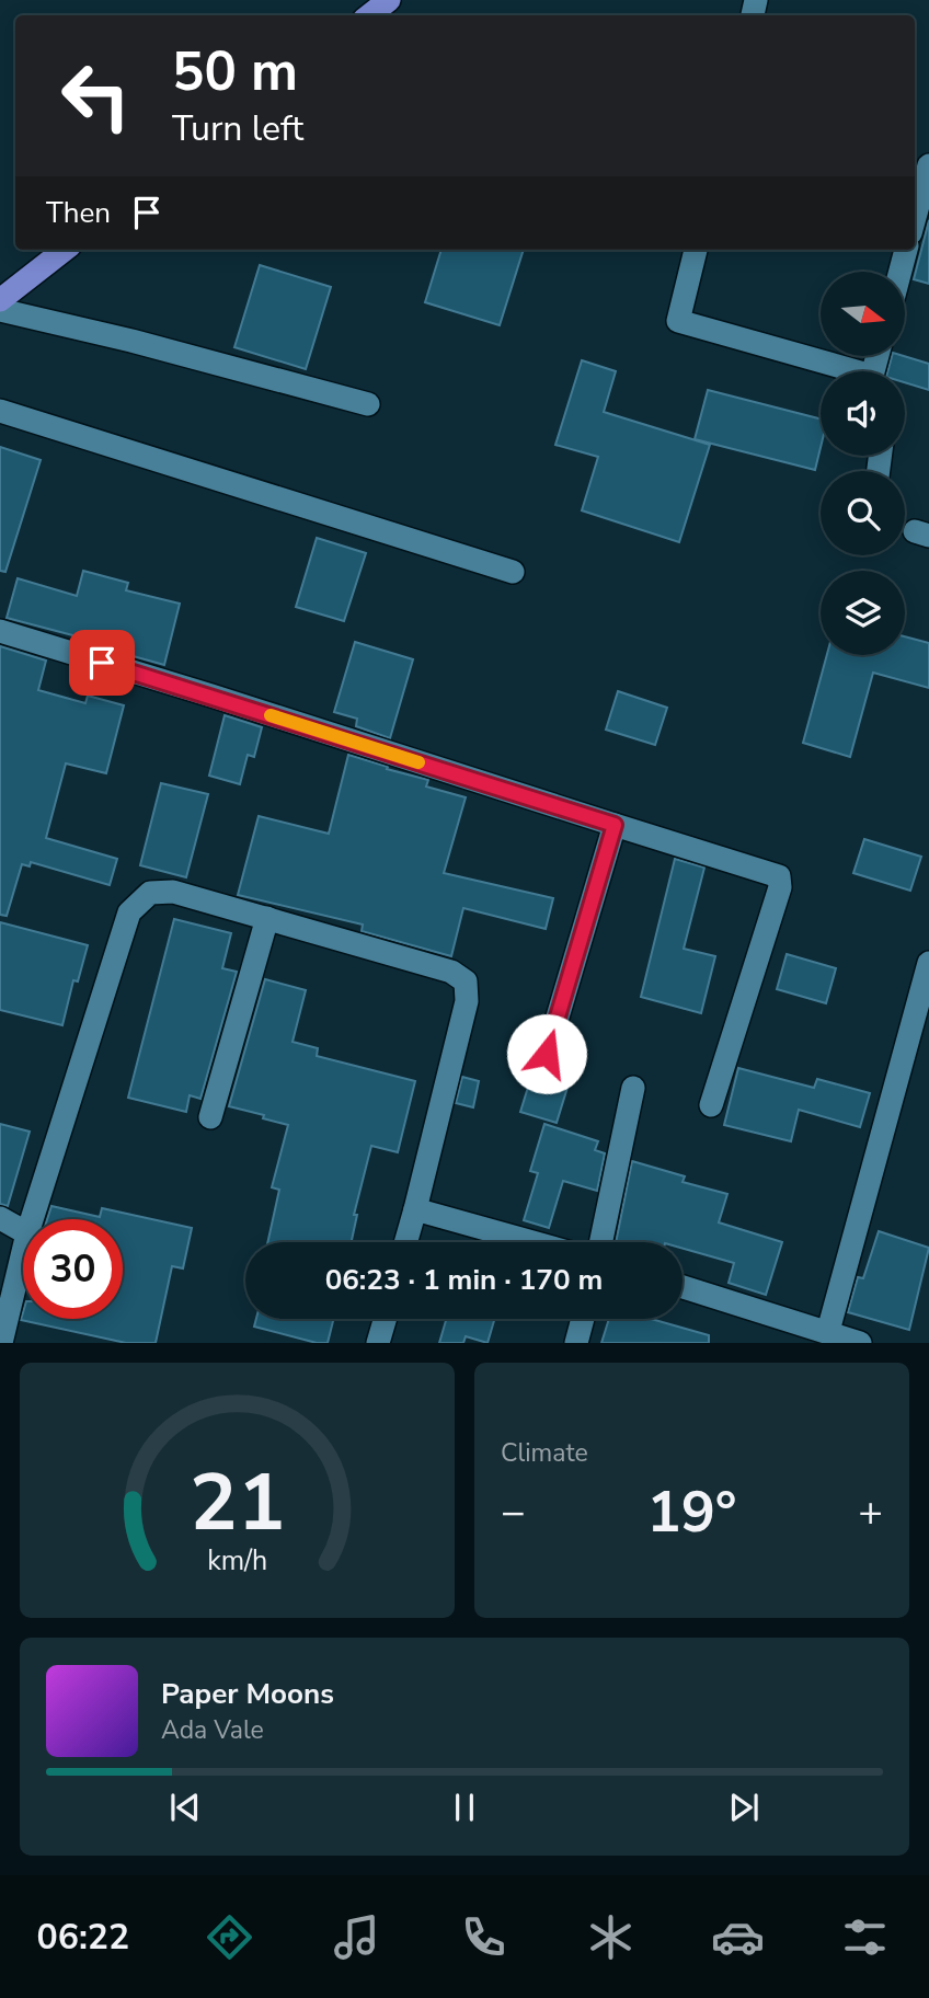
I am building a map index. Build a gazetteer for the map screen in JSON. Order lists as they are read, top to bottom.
{
  "north": "right",
  "page": {
    "turn": ["50 m", "Turn left"],
    "then": "Then",
    "limit": "30",
    "trip": "06:23 · 1 min · 170 m",
    "tile": "Climate",
    "heat": ["−", "19°", "+"],
    "song": ["Paper Moons", "Ada Vale"],
    "tabs": "06:22",
    "gauge": ["21", "km/h"]
  }
}
